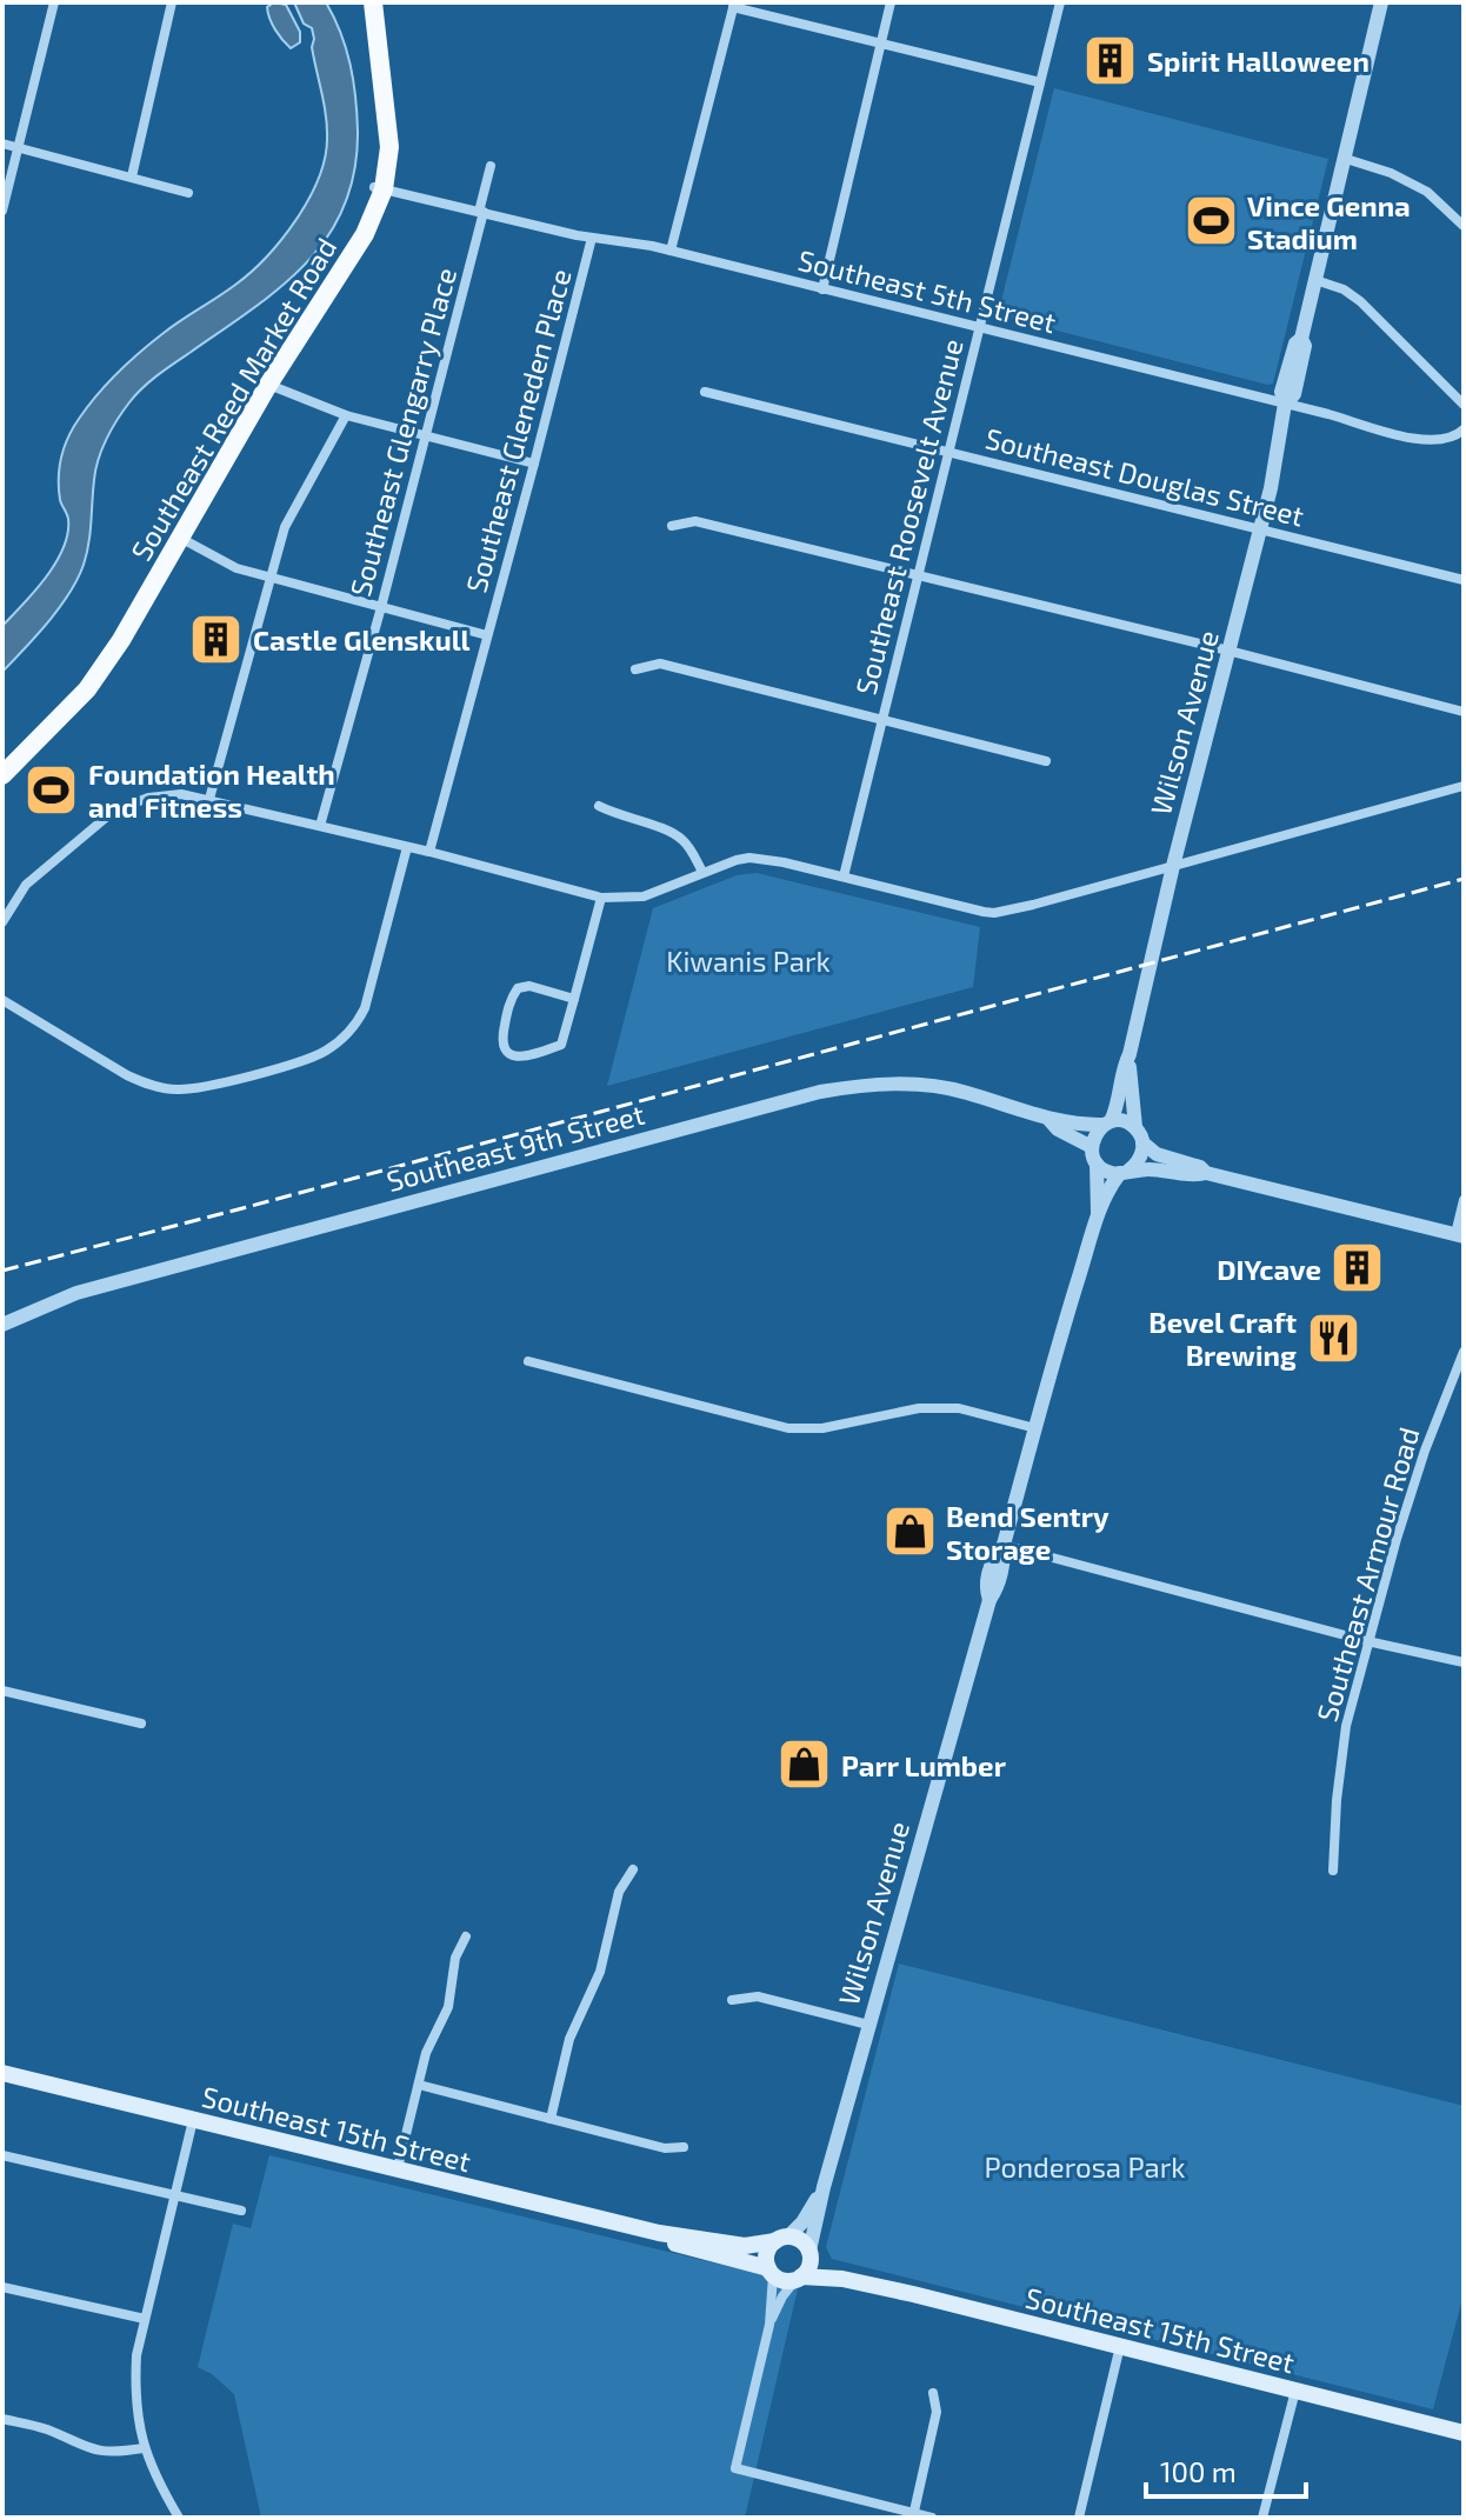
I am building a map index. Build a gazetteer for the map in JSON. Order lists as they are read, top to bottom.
{
  "streets": {
    "main road": ["Southeast Reed Market Road", "Southeast 15th Street"],
    "street": [
      "Southeast 5th Street",
      "Southeast Gleneden Place",
      "Southeast Glengarry Place",
      "Southeast Douglas Street",
      "Southeast Roosevelt Avenue",
      "Wilson Avenue",
      "Southeast 9th Street",
      "Southeast Armour Road"
    ]
  },
  "crossings": [
    ["Southeast 5th Street", "Southeast Reed Market Road"],
    ["Southeast 5th Street", "Southeast Gleneden Place"],
    ["Southeast 5th Street", "Southeast Glengarry Place"],
    ["Southeast 5th Street", "Southeast Roosevelt Avenue"],
    ["Southeast 5th Street", "Wilson Avenue"],
    ["Southeast Douglas Street", "Southeast Roosevelt Avenue"],
    ["Southeast Douglas Street", "Wilson Avenue"],
    ["Wilson Avenue", "Southeast 9th Street"],
    ["Wilson Avenue", "Southeast 15th Street"]
  ],
  "parks": ["Kiwanis Park", "Ponderosa Park"],
  "places": {
    "building": ["Spirit Halloween", "Castle Glenskull", "DIYcave"],
    "sports": ["Vince Genna Stadium", "Foundation Health and Fitness"],
    "restaurant": ["Bevel Craft Brewing"],
    "shop": ["Bend Sentry Storage", "Parr Lumber"]
  },
  "scale_bar": "100 m"
}
